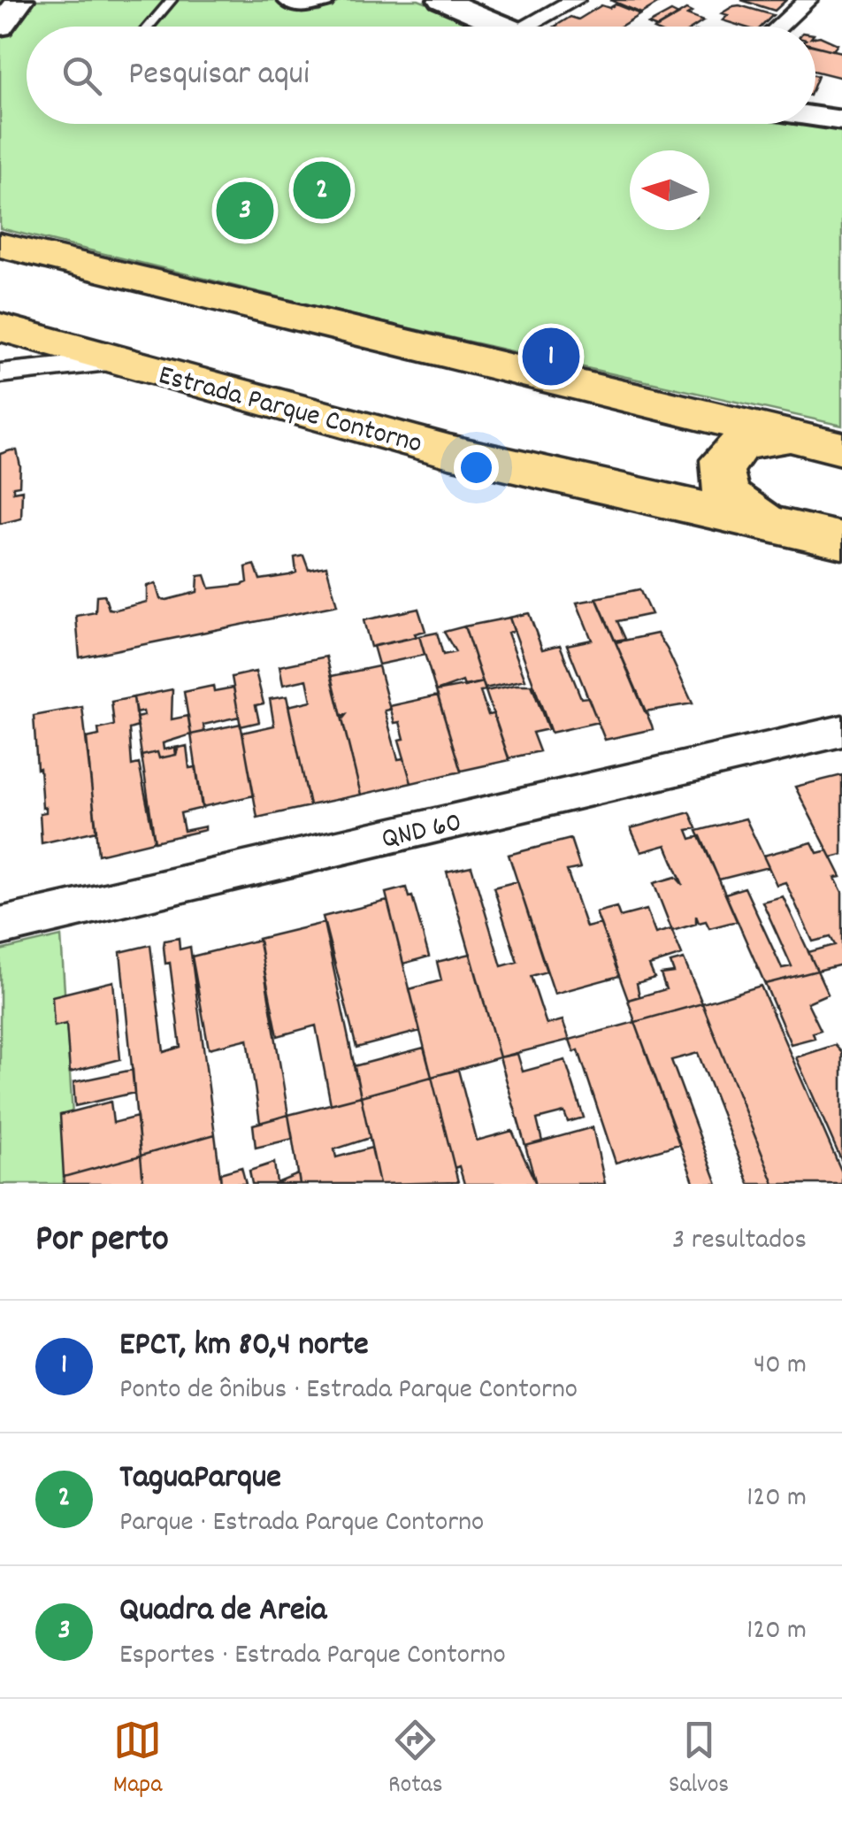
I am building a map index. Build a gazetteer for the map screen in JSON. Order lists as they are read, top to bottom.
{
  "streets": {
    "highway": ["Estrada Parque Contorno"],
    "street": ["QND 60"]
  },
  "north": "left",
  "page": {
    "search": "Pesquisar aqui",
    "pins": ["2", "3", "1"],
    "heading": ["Por perto", "3 resultados"],
    "list": [
      {
        "mark": "1",
        "name": "EPCT, km 80,4 norte",
        "note": "Ponto de ônibus · Estrada Parque Contorno",
        "value": "40 m"
      },
      {
        "mark": "2",
        "name": "TaguaParque",
        "note": "Parque · Estrada Parque Contorno",
        "value": "120 m"
      },
      {
        "mark": "3",
        "name": "Quadra de Areia",
        "note": "Esportes · Estrada Parque Contorno",
        "value": "120 m"
      }
    ],
    "nav": ["Mapa", "Rotas", "Salvos"]
  }
}
